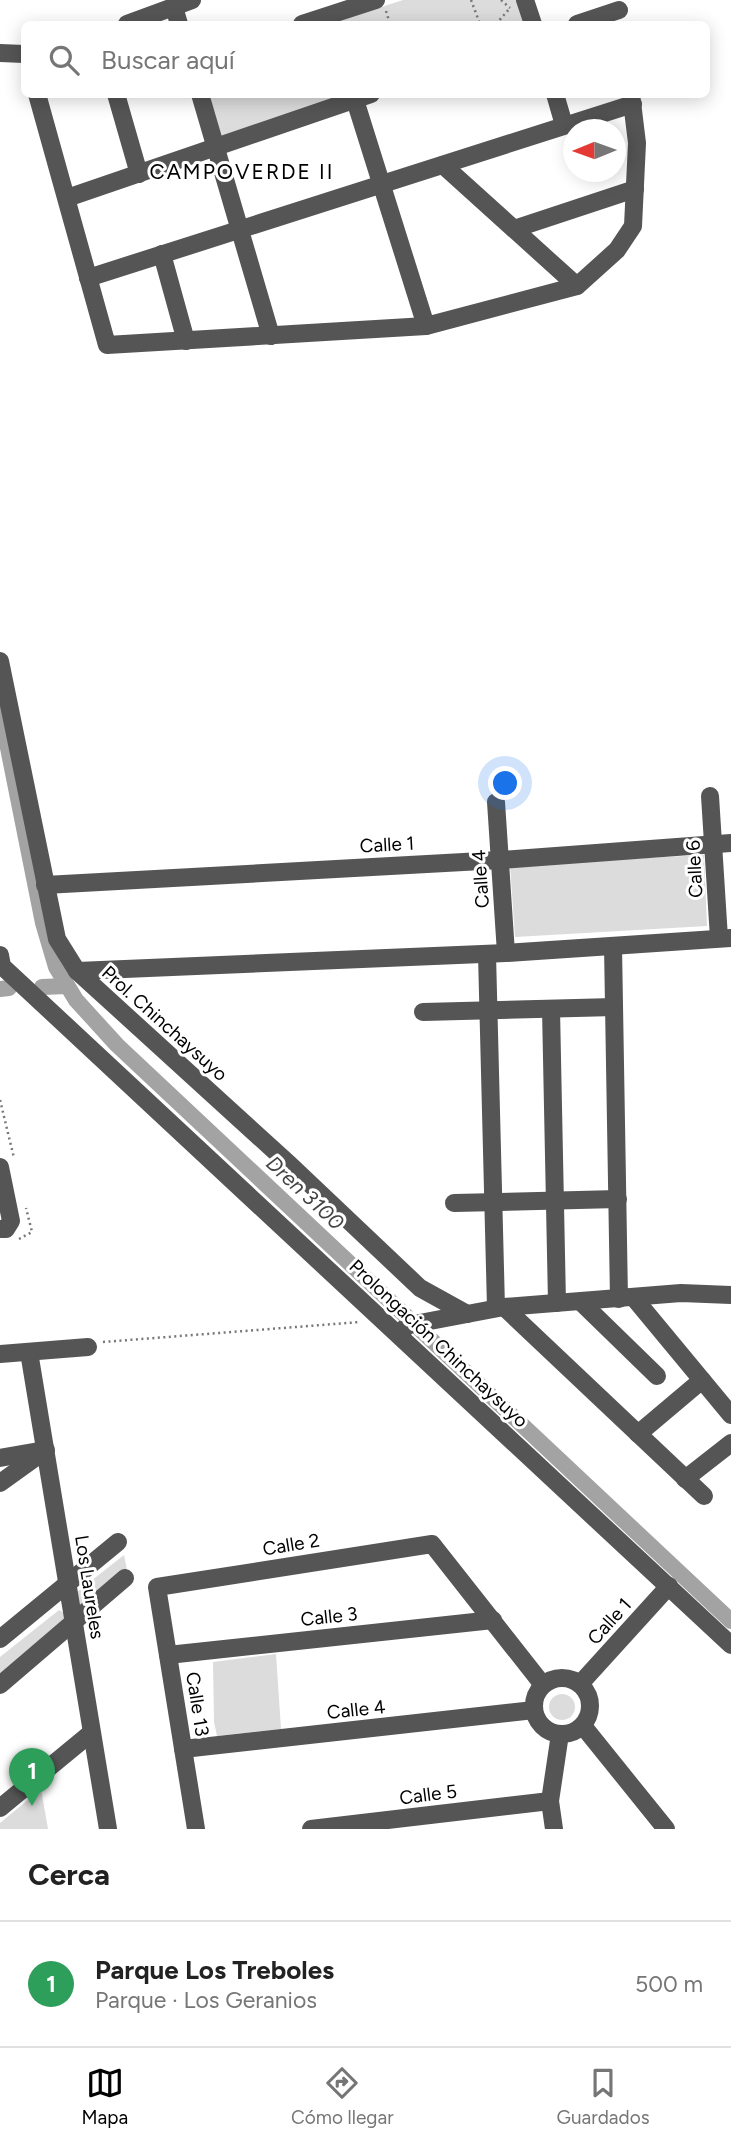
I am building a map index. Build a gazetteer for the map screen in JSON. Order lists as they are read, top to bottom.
{
  "streets": {
    "street": [
      "Calle 1",
      "Calle 6",
      "Calle 4",
      "Prol. Chinchaysuyo",
      "Prolongación Chinchaysuyo",
      "Calle 2",
      "Los Laureles",
      "Calle 3",
      "Calle 13",
      "Calle 5"
    ]
  },
  "crossings": [
    ["Calle 1", "Calle 6"],
    ["Calle 1", "Calle 4"],
    ["Calle 1", "Prol. Chinchaysuyo"],
    ["Calle 1", "Prolongación Chinchaysuyo"],
    ["Calle 4", "Calle 13"],
    ["Calle 2", "Calle 3"],
    ["Calle 2", "Calle 13"],
    ["Calle 3", "Calle 13"]
  ],
  "districts": ["CAMPOVERDE II"],
  "water": ["Dren 3100"],
  "north": "left",
  "page": {
    "search": "Buscar aquí",
    "pins": "1",
    "heading": "Cerca",
    "list": [
      {
        "mark": "1",
        "name": "Parque Los Treboles",
        "note": "Parque · Los Geranios",
        "value": "500 m"
      }
    ],
    "nav": ["Mapa", "Cómo llegar", "Guardados"]
  }
}
